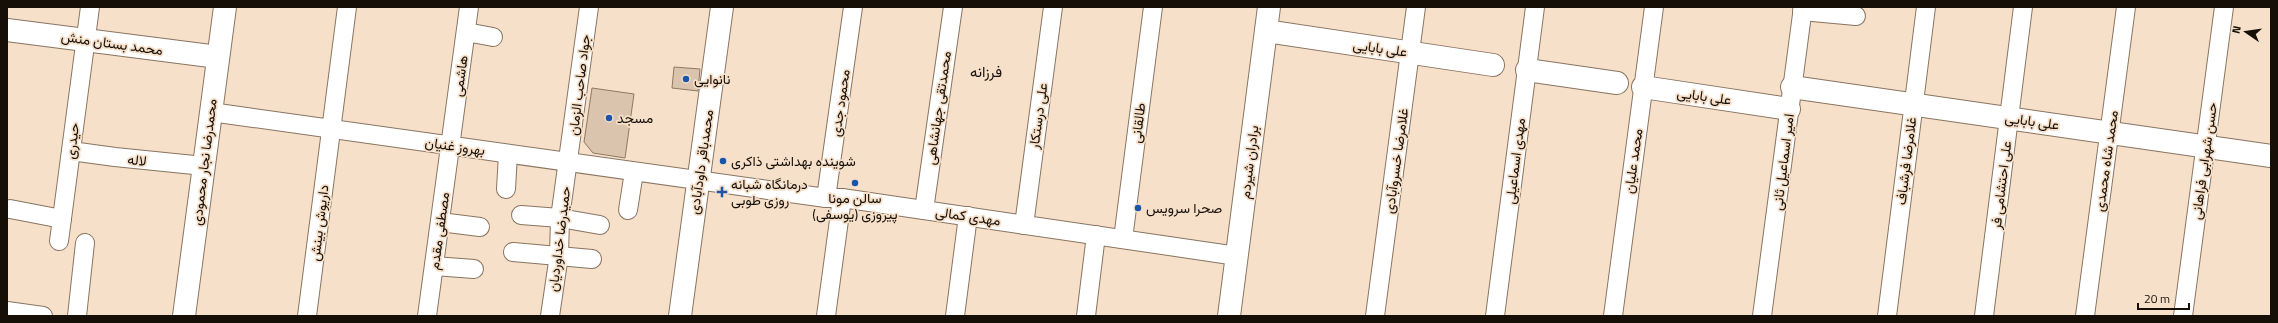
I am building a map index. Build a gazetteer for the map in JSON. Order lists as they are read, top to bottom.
{
  "streets": {
    "street": [
      "محمد بستان منش",
      "علی بابایی",
      "هاشمی",
      "جواد صاحب الزمان",
      "محمود جدی",
      "محمدتقی جهانشاهی",
      "علی درستکار",
      "طالقانی",
      "حیدری",
      "بهروز غنیان",
      "لاله",
      "غلامرضا خسروآبادی",
      "مهدی اسماعیلی",
      "محمد علیان",
      "غلامرضا فرشباف",
      "محمد شاه محمدی",
      "حسن شهرابی فراهانی",
      "محمدرضا نجار محمودی",
      "محمدباقر داودآبادی",
      "برادران شیردم",
      "امیر اسماعیل ثانی",
      "علی احتشامی فر",
      "مهدی کمالی",
      "داریوش بینش",
      "مصطفی مقدم",
      "حمیدرضا خداوردیان"
    ]
  },
  "crossings": [
    ["محمد بستان منش", "حیدری"],
    ["محمد بستان منش", "محمدرضا نجار محمودی"],
    ["علی بابایی", "غلامرضا خسروآبادی"],
    ["علی بابایی", "محمد علیان"],
    ["علی بابایی", "غلامرضا فرشباف"],
    ["علی بابایی", "محمد شاه محمدی"],
    ["علی بابایی", "حسن شهرابی فراهانی"],
    ["علی بابایی", "برادران شیردم"],
    ["علی بابایی", "امیر اسماعیل ثانی"],
    ["علی بابایی", "علی احتشامی فر"],
    ["هاشمی", "بهروز غنیان"],
    ["هاشمی", "مصطفی مقدم"],
    ["جواد صاحب الزمان", "بهروز غنیان"],
    ["جواد صاحب الزمان", "حمیدرضا خداوردیان"],
    ["محمود جدی", "مهدی کمالی"],
    ["محمدتقی جهانشاهی", "مهدی کمالی"],
    ["علی درستکار", "مهدی کمالی"],
    ["طالقانی", "مهدی کمالی"],
    ["حیدری", "لاله"],
    ["بهروز غنیان", "محمدرضا نجار محمودی"],
    ["بهروز غنیان", "محمدباقر داودآبادی"],
    ["بهروز غنیان", "مهدی کمالی"],
    ["بهروز غنیان", "داریوش بینش"],
    ["بهروز غنیان", "مصطفی مقدم"],
    ["بهروز غنیان", "حمیدرضا خداوردیان"],
    ["لاله", "محمدرضا نجار محمودی"],
    ["محمدباقر داودآبادی", "مهدی کمالی"],
    ["برادران شیردم", "مهدی کمالی"]
  ],
  "districts": ["فرزانه"],
  "places": {
    "other": [
      "نانوایی",
      "مسجد",
      "شوینده بهداشتی ذاکری",
      "سالن مونا پیروزی (یوسفی)",
      "صحرا سرویس"
    ],
    "health": ["درمانگاه شبانه روزی طوبی"]
  },
  "scale_bar": "20 m",
  "north": "left"
}
